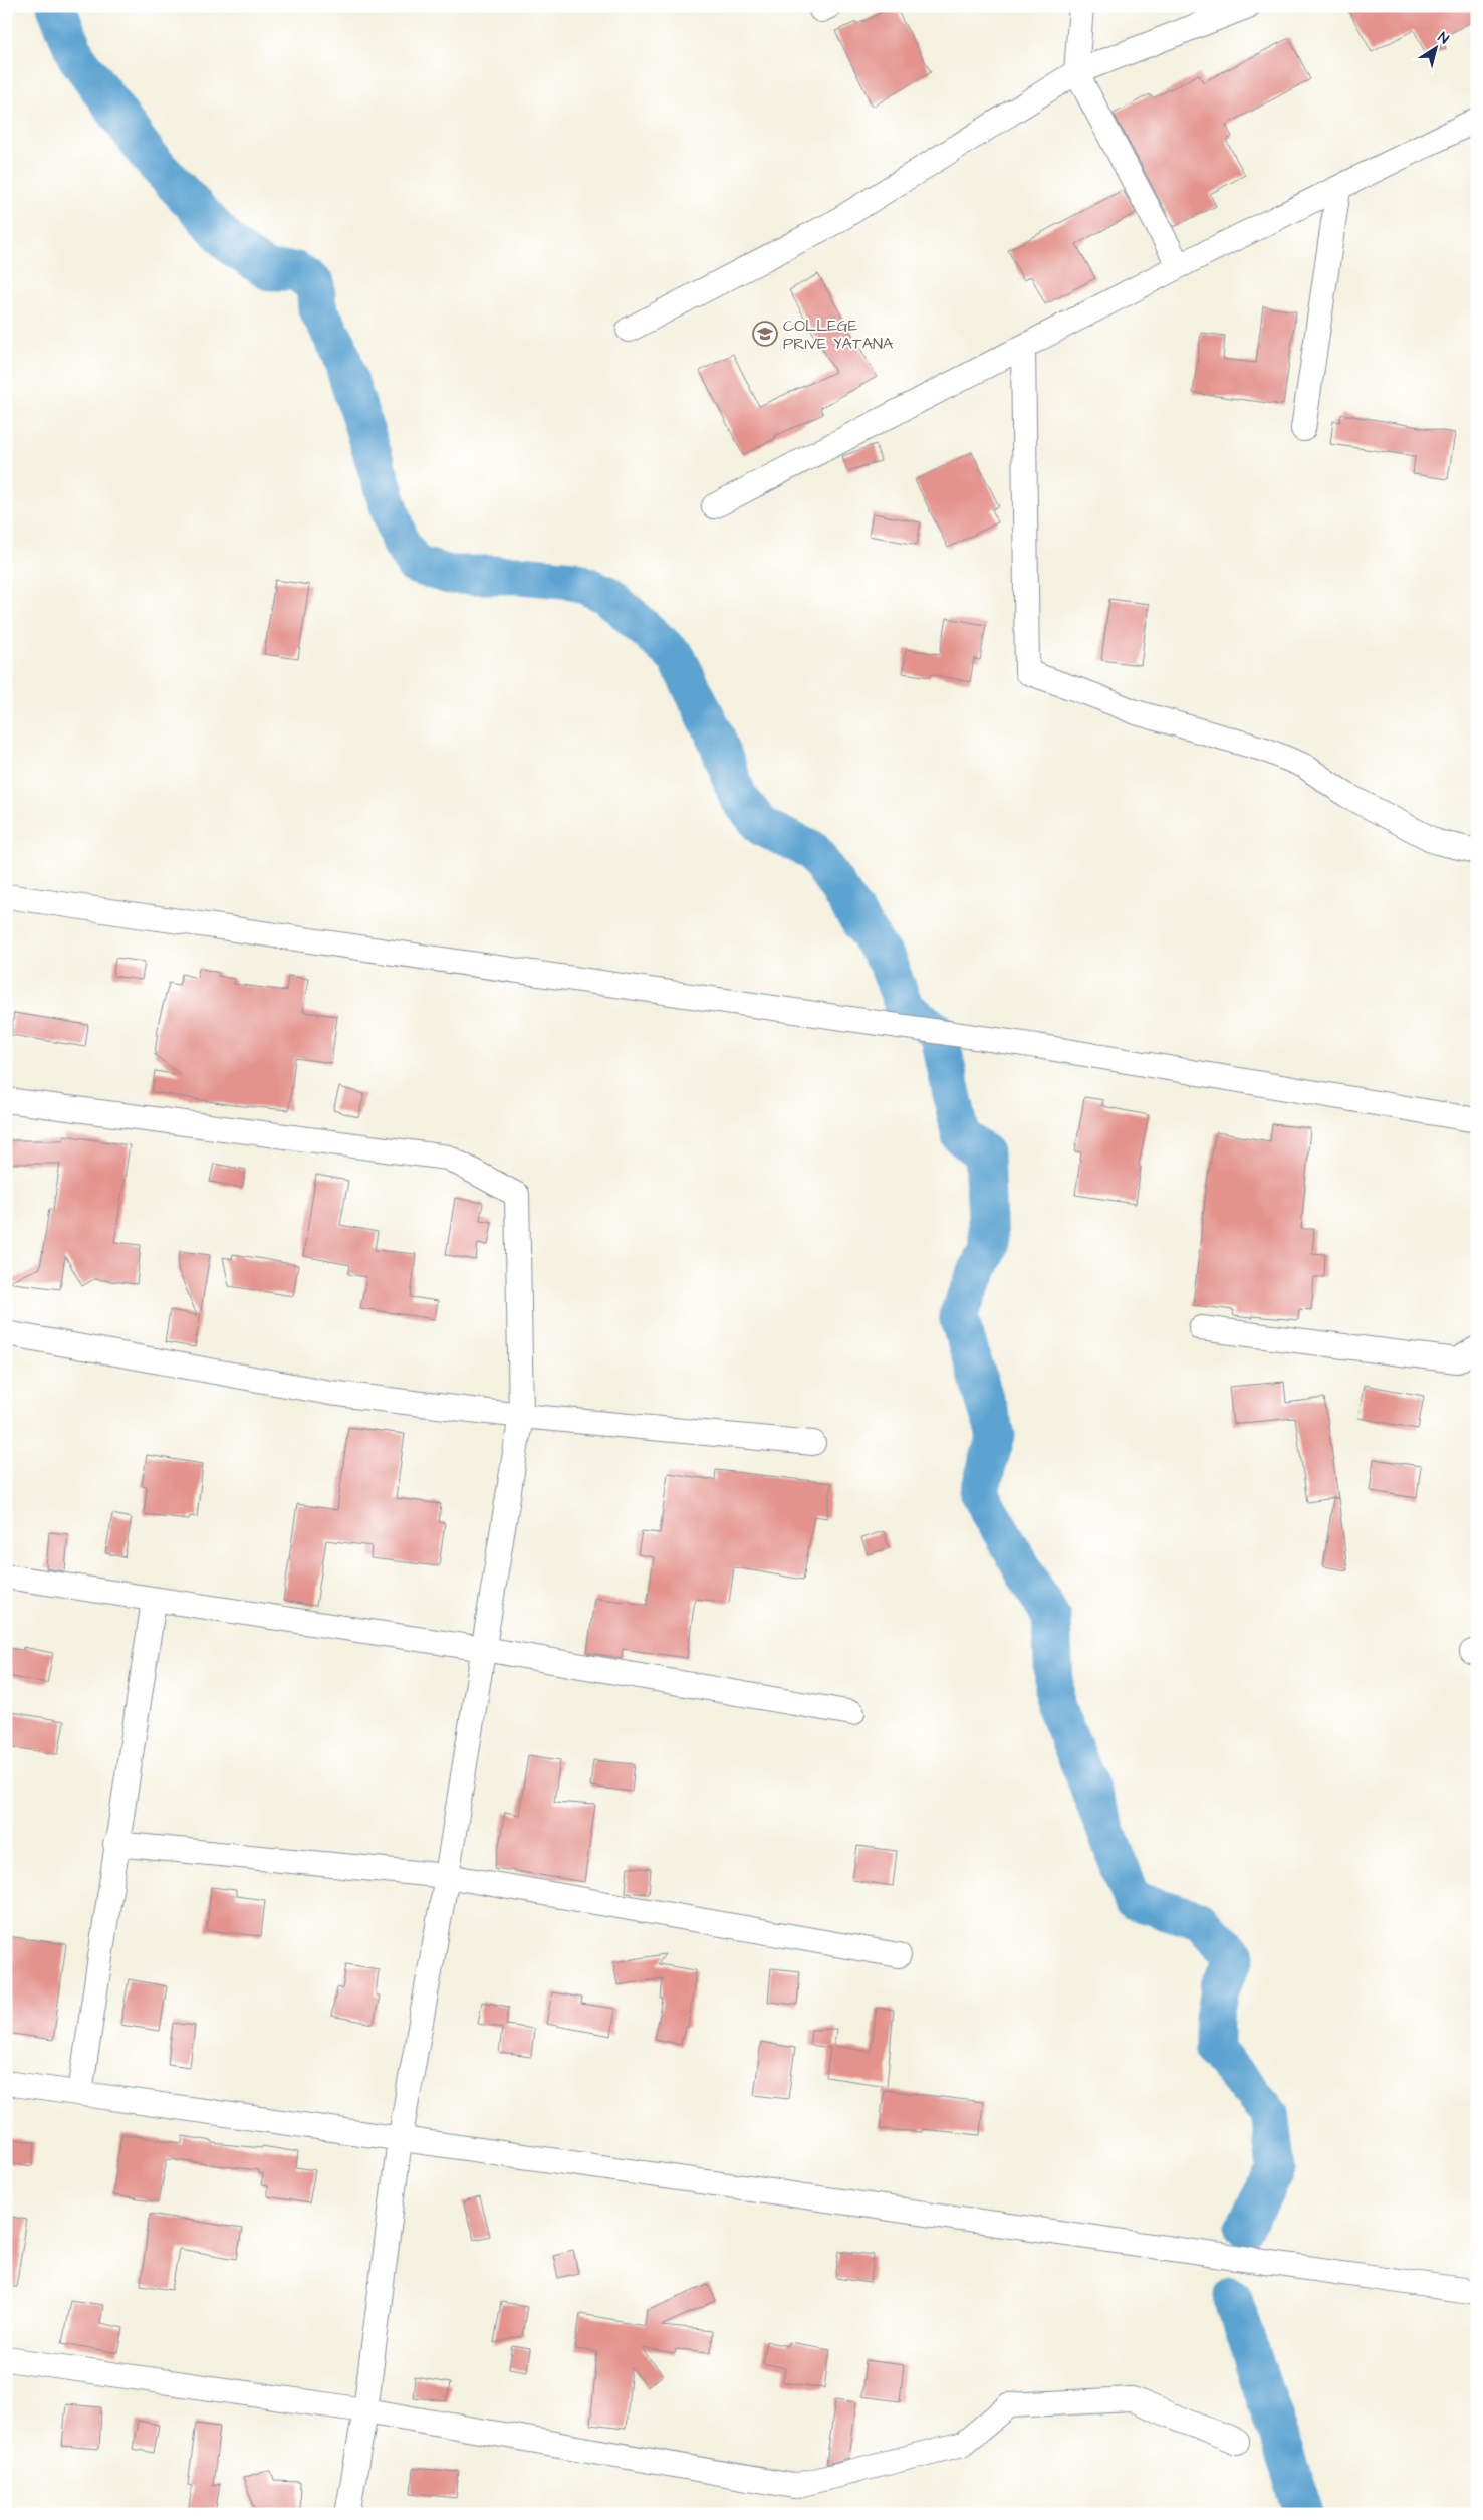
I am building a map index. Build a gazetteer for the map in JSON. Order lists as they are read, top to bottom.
{
  "places": {
    "school or university": ["COLLEGE PRIVE YATANA"]
  },
  "north": "top right"
}
